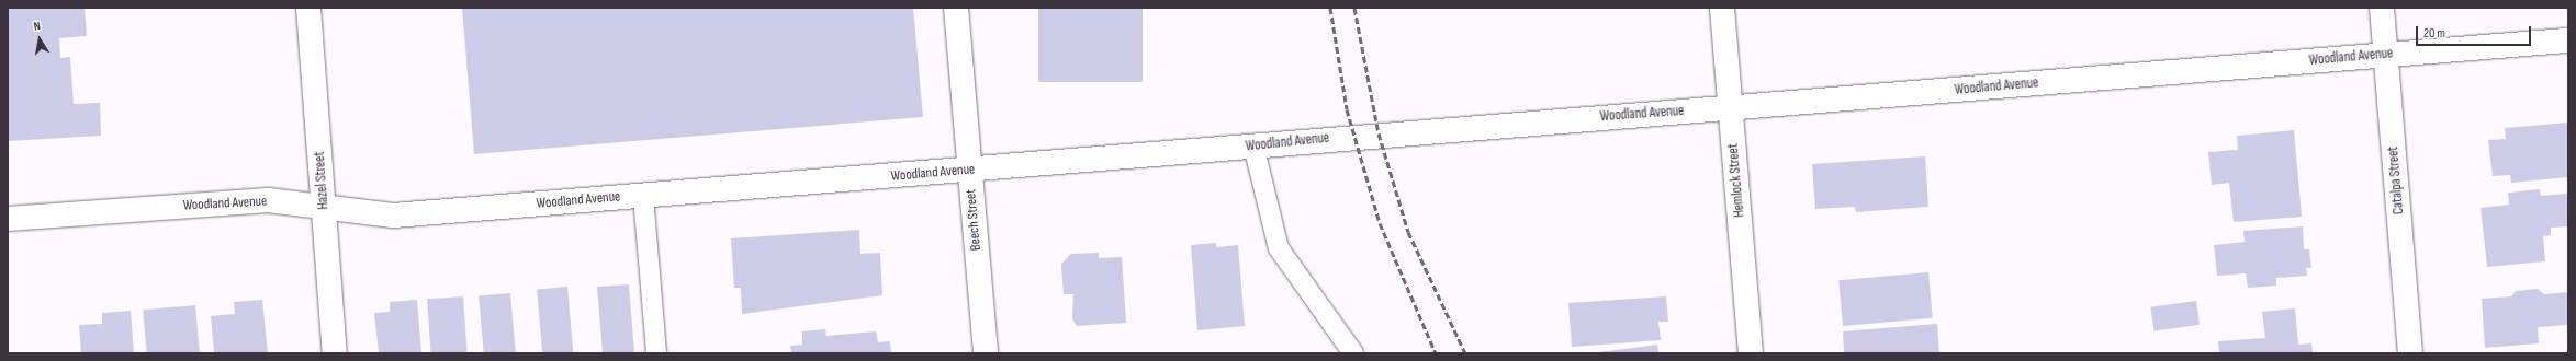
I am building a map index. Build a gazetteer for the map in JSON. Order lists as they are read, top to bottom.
{
  "streets": {
    "street": [
      "Woodland Avenue",
      "Hazel Street",
      "Hemlock Street",
      "Catalpa Street",
      "Beech Street"
    ]
  },
  "crossings": [
    ["Woodland Avenue", "Hazel Street"],
    ["Woodland Avenue", "Hemlock Street"],
    ["Woodland Avenue", "Catalpa Street"],
    ["Woodland Avenue", "Beech Street"]
  ],
  "scale_bar": "20 m",
  "north": "top"
}
